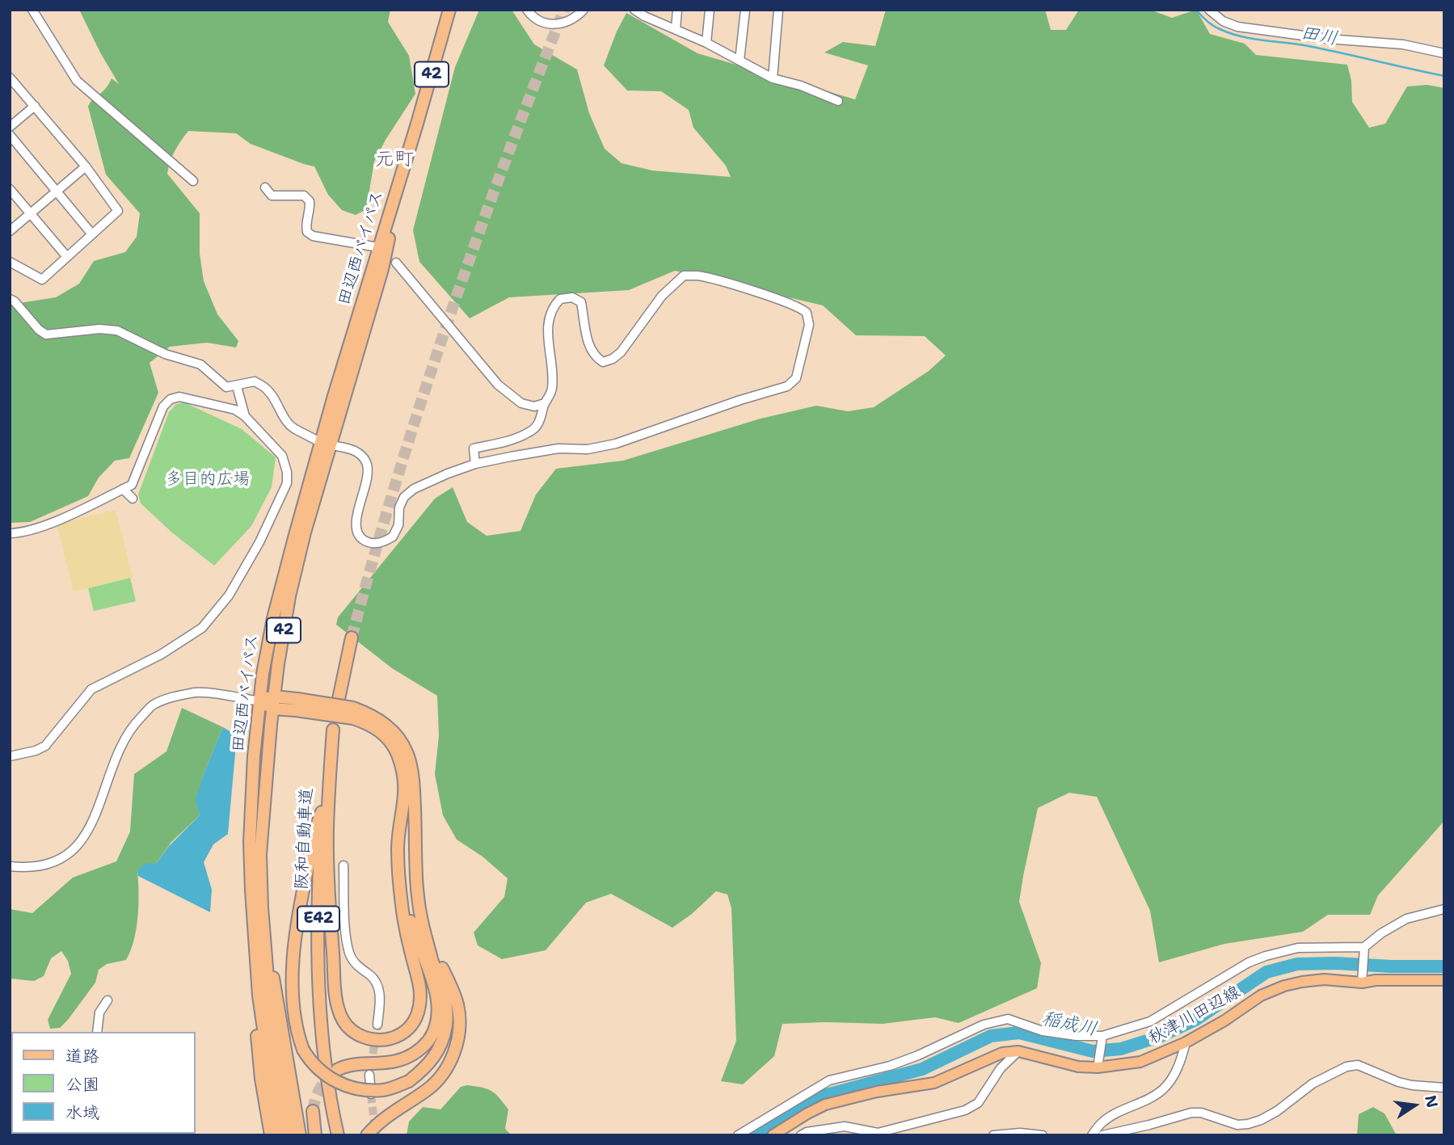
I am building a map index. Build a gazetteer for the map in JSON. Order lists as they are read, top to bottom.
{
  "streets": {
    "highway": [
      "42",
      "田辺西バイパス",
      "阪和自動車道",
      "E42"
    ],
    "main road": ["秋津川田辺線"]
  },
  "crossings": [
    ["42", "田辺西バイパス"]
  ],
  "districts": ["元町"],
  "water": ["田川", "稲成川"],
  "parks": ["多目的広場"],
  "legend": ["道路", "公園", "水域"],
  "north": "right"
}
